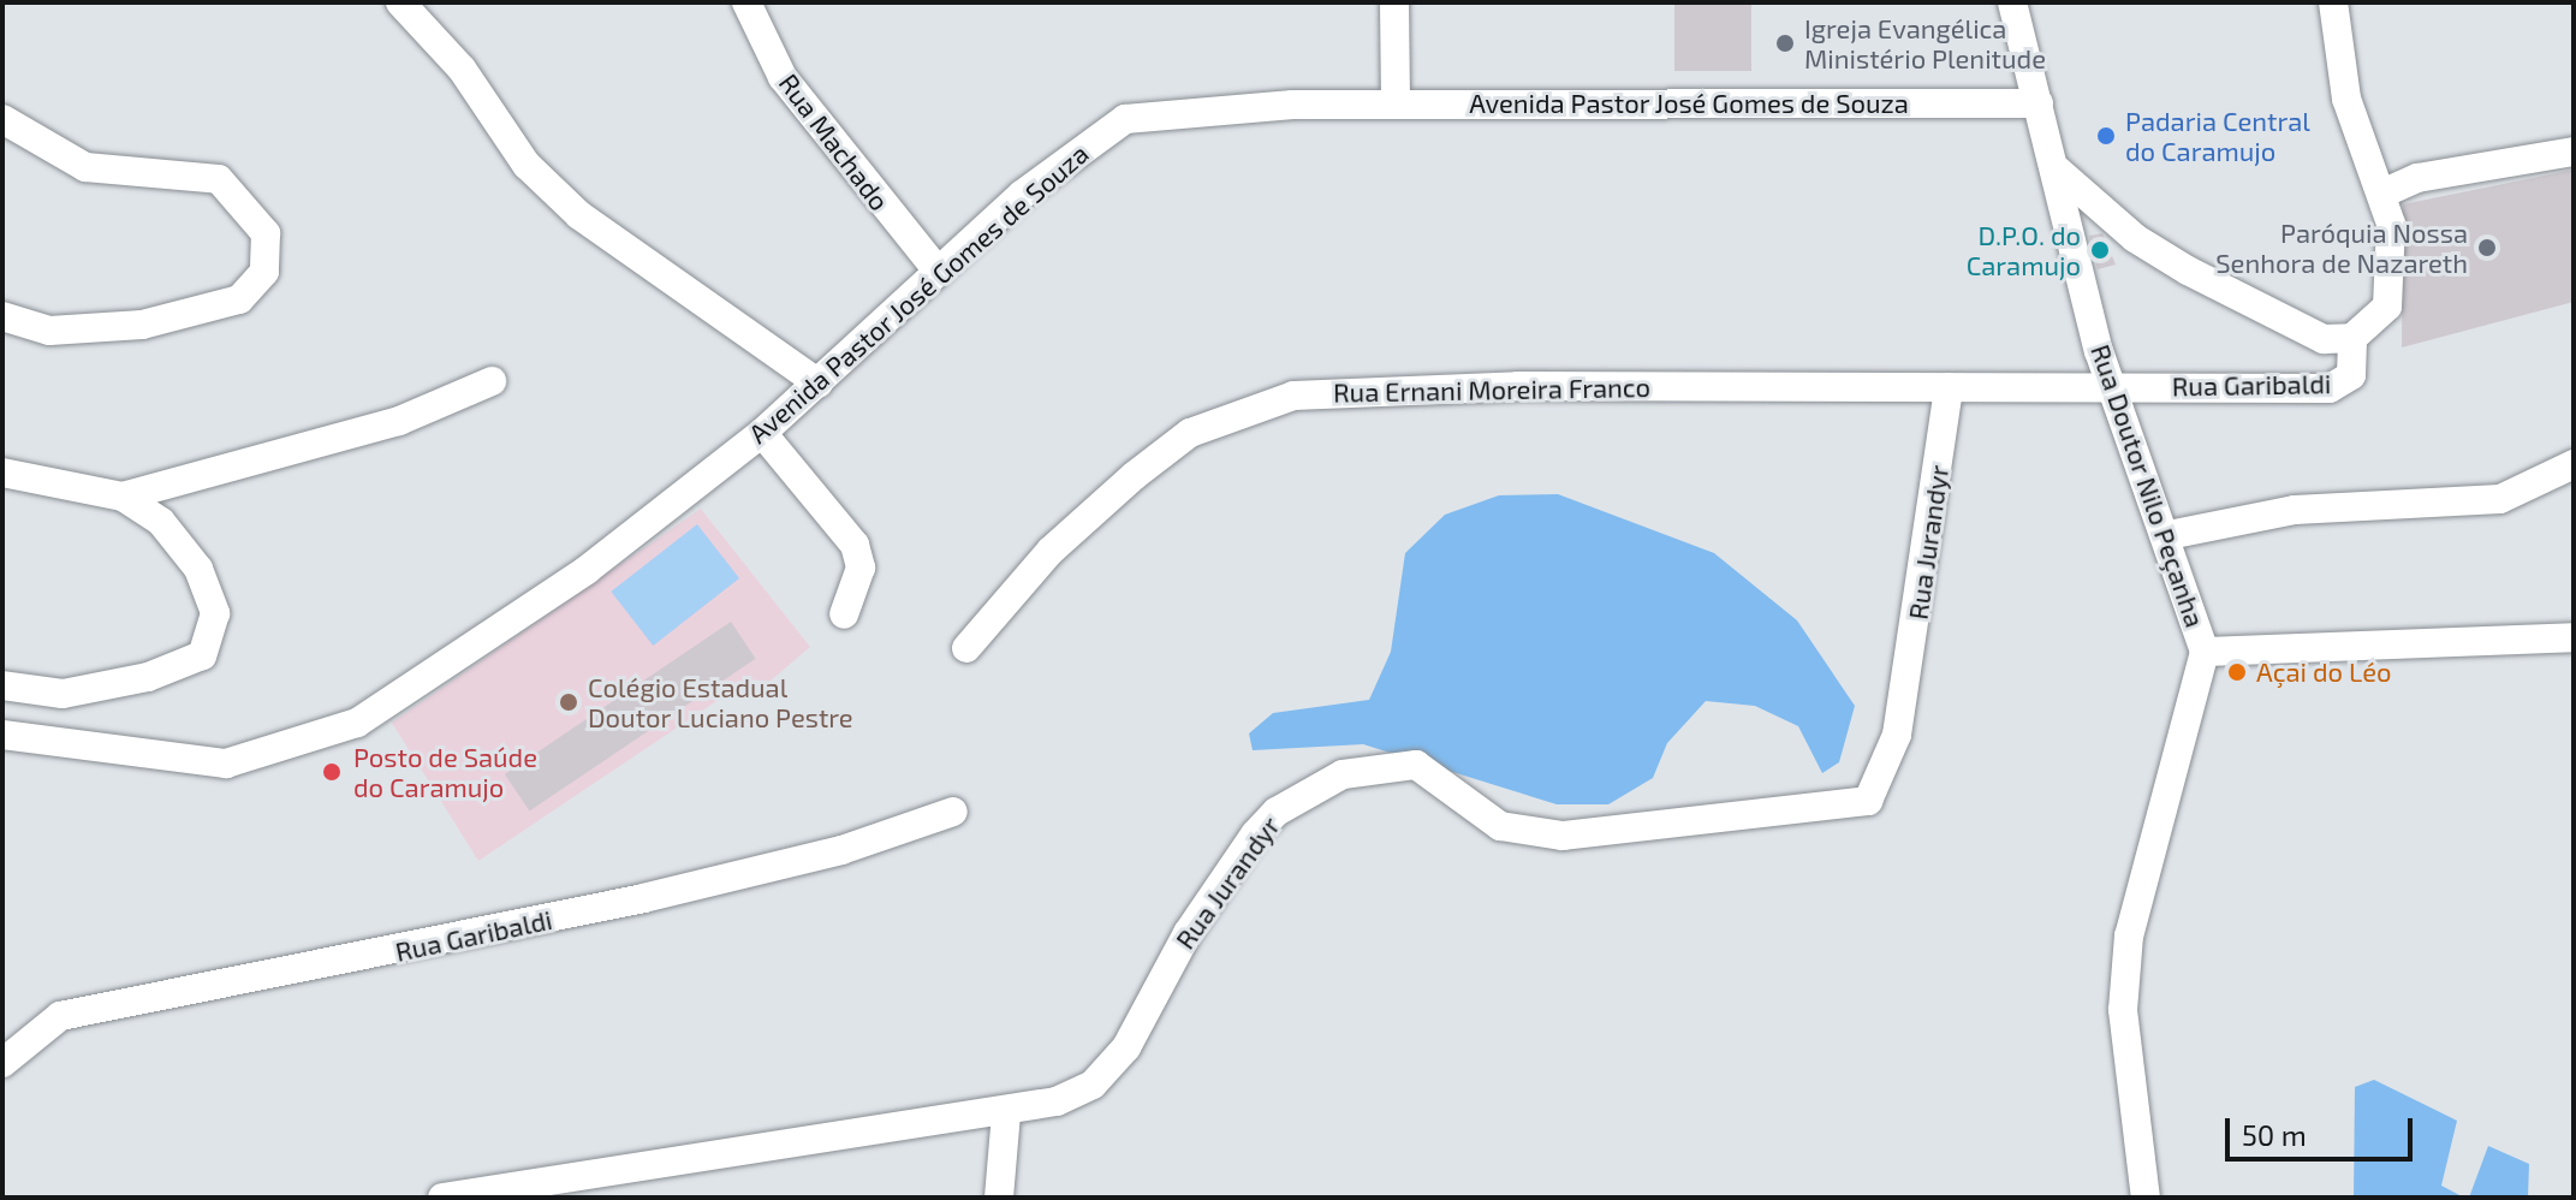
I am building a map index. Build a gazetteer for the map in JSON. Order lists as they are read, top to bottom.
{
  "streets": {
    "street": [
      "Avenida Pastor José Gomes de Souza",
      "Rua Machado",
      "Rua Garibaldi",
      "Rua Ernani Moreira Franco",
      "Rua Doutor Nilo Peçanha",
      "Rua Jurandyr"
    ]
  },
  "crossings": [
    ["Avenida Pastor José Gomes de Souza", "Rua Machado"],
    ["Avenida Pastor José Gomes de Souza", "Rua Doutor Nilo Peçanha"],
    ["Rua Garibaldi", "Rua Ernani Moreira Franco"],
    ["Rua Garibaldi", "Rua Doutor Nilo Peçanha"],
    ["Rua Ernani Moreira Franco", "Rua Doutor Nilo Peçanha"],
    ["Rua Ernani Moreira Franco", "Rua Jurandyr"]
  ],
  "places": [
    "Igreja Evangélica Ministério Plenitude",
    "Padaria Central do Caramujo",
    "Paróquia Nossa Senhora de Nazareth",
    "D.P.O. do Caramujo",
    "Açai do Léo",
    "Colégio Estadual Doutor Luciano Pestre",
    "Posto de Saúde do Caramujo"
  ],
  "scale_bar": "50 m"
}
